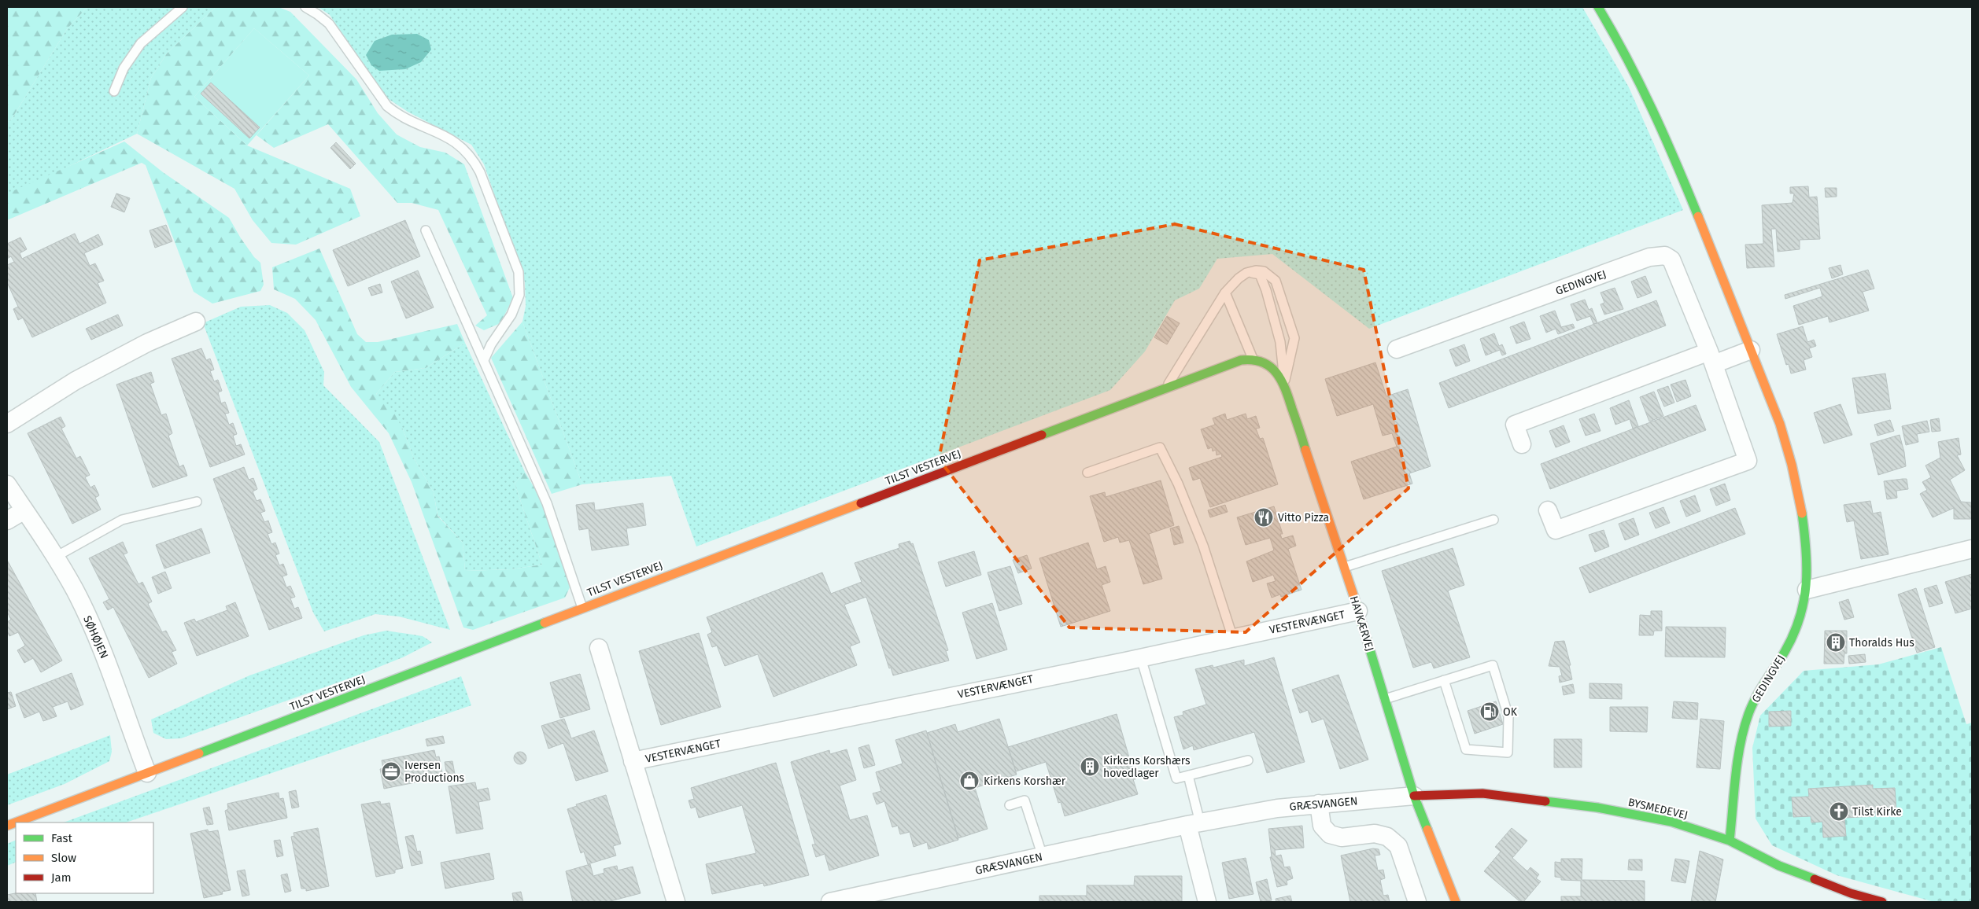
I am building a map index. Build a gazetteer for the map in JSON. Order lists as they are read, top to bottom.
{
  "streets": {
    "street": [
      "GEDINGVEJ",
      "TILST VESTERVEJ",
      "VESTERVÆNGET",
      "HAVKÆRVEJ",
      "SØHØJEN",
      "GRÆSVANGEN",
      "BYSMEDEVEJ"
    ]
  },
  "crossings": [
    ["GEDINGVEJ", "BYSMEDEVEJ"],
    ["TILST VESTERVEJ", "HAVKÆRVEJ"],
    ["TILST VESTERVEJ", "SØHØJEN"],
    ["VESTERVÆNGET", "HAVKÆRVEJ"],
    ["HAVKÆRVEJ", "GRÆSVANGEN"],
    ["HAVKÆRVEJ", "BYSMEDEVEJ"],
    ["GRÆSVANGEN", "BYSMEDEVEJ"]
  ],
  "places": {
    "restaurant": ["Vitto Pizza"],
    "building": ["Thoralds Hus", "Kirkens Korshærs hovedlager"],
    "fuel station": ["OK"],
    "office": ["Iversen Productions"],
    "shop": ["Kirkens Korshær"],
    "church": ["Tilst Kirke"]
  },
  "legend": ["Fast", "Slow", "Jam"]
}
